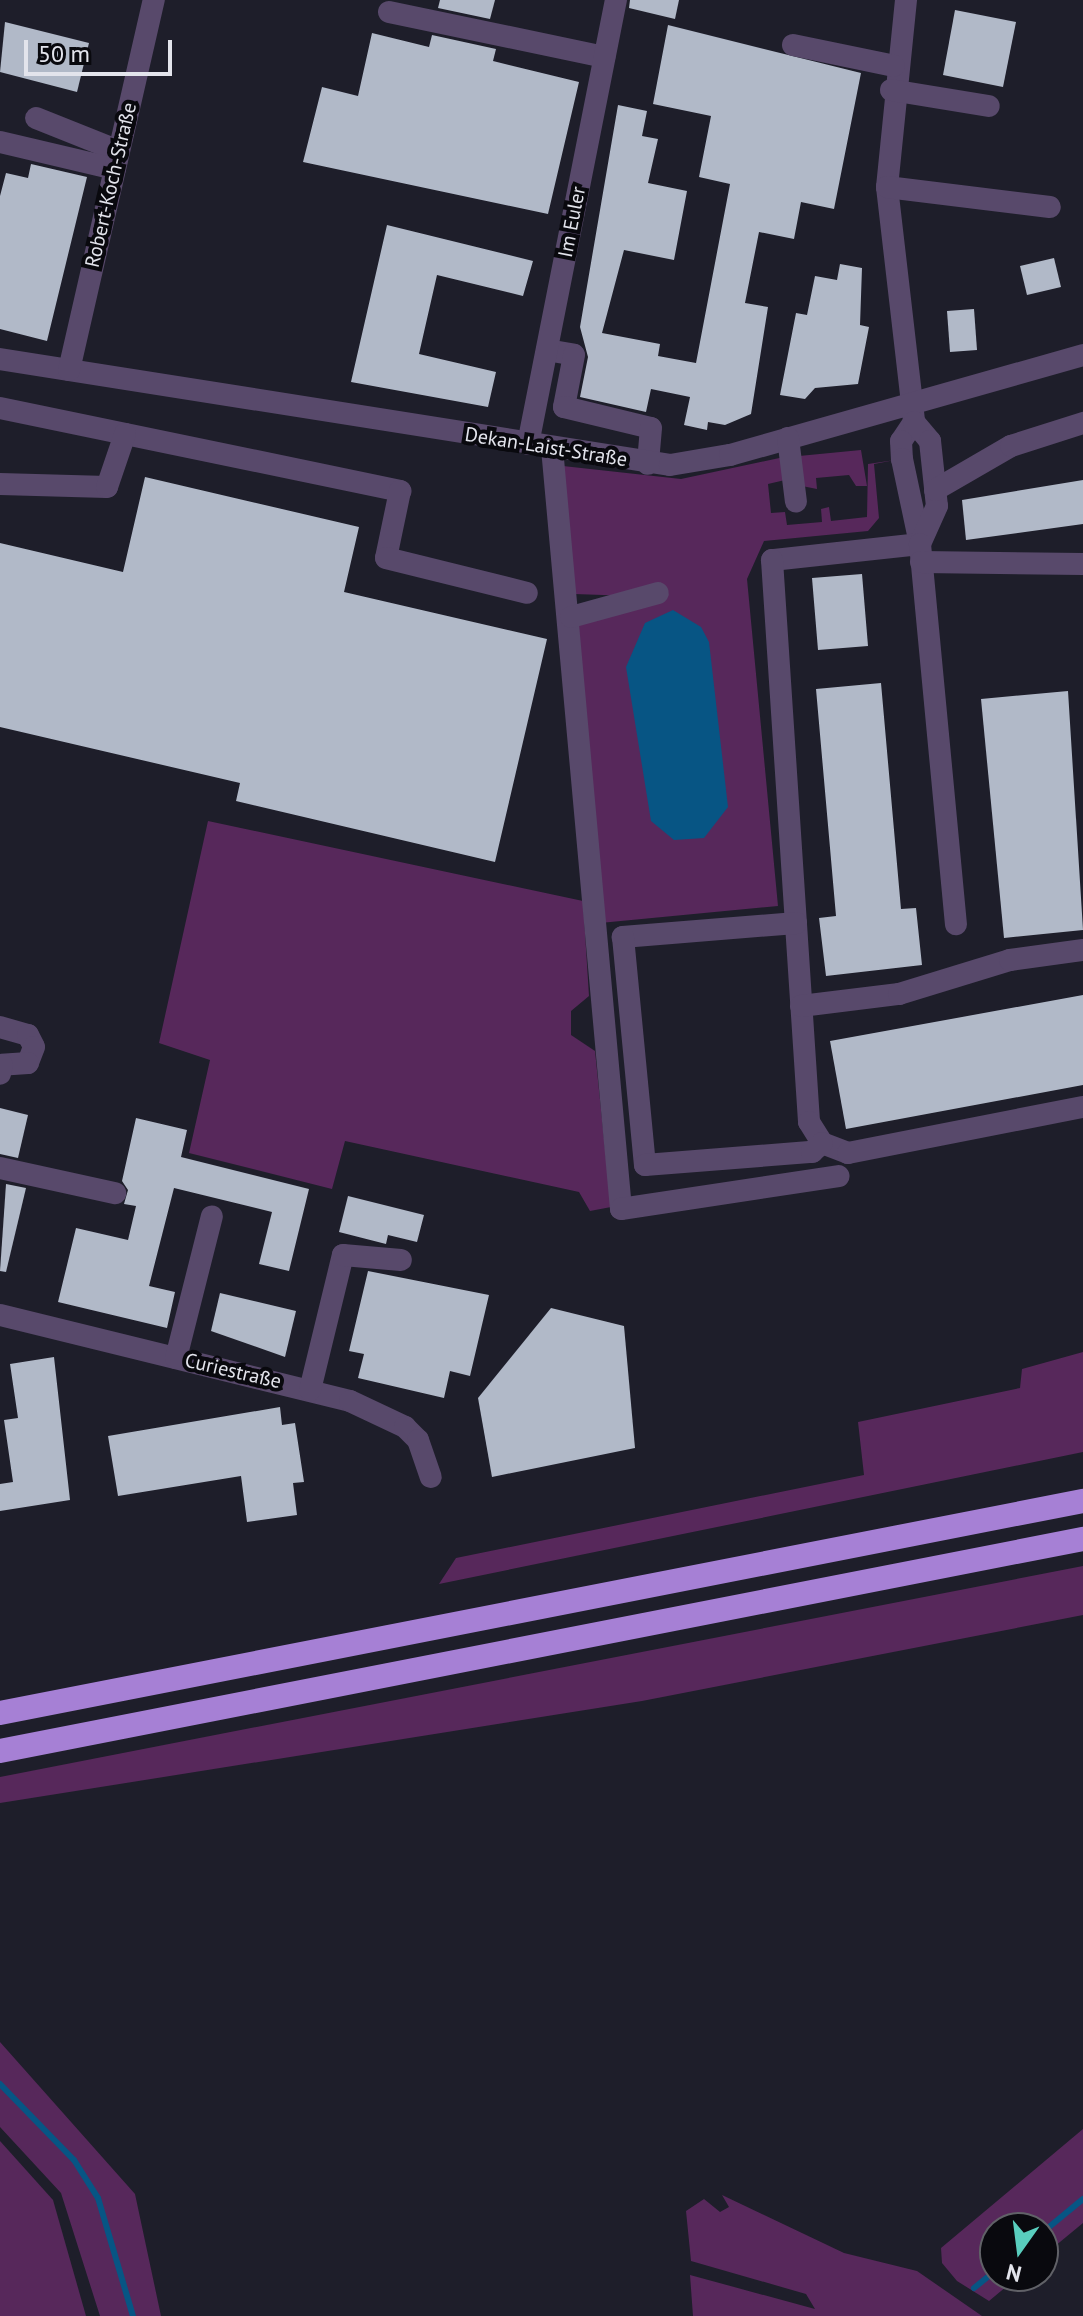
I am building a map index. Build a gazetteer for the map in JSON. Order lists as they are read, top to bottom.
{
  "streets": {
    "street": [
      "Robert-Koch-Straße",
      "Im Euler",
      "Dekan-Laist-Straße",
      "Curiestraße"
    ]
  },
  "crossings": [
    ["Robert-Koch-Straße", "Dekan-Laist-Straße"],
    ["Im Euler", "Dekan-Laist-Straße"]
  ],
  "scale_bar": "50 m",
  "north": "bottom"
}
